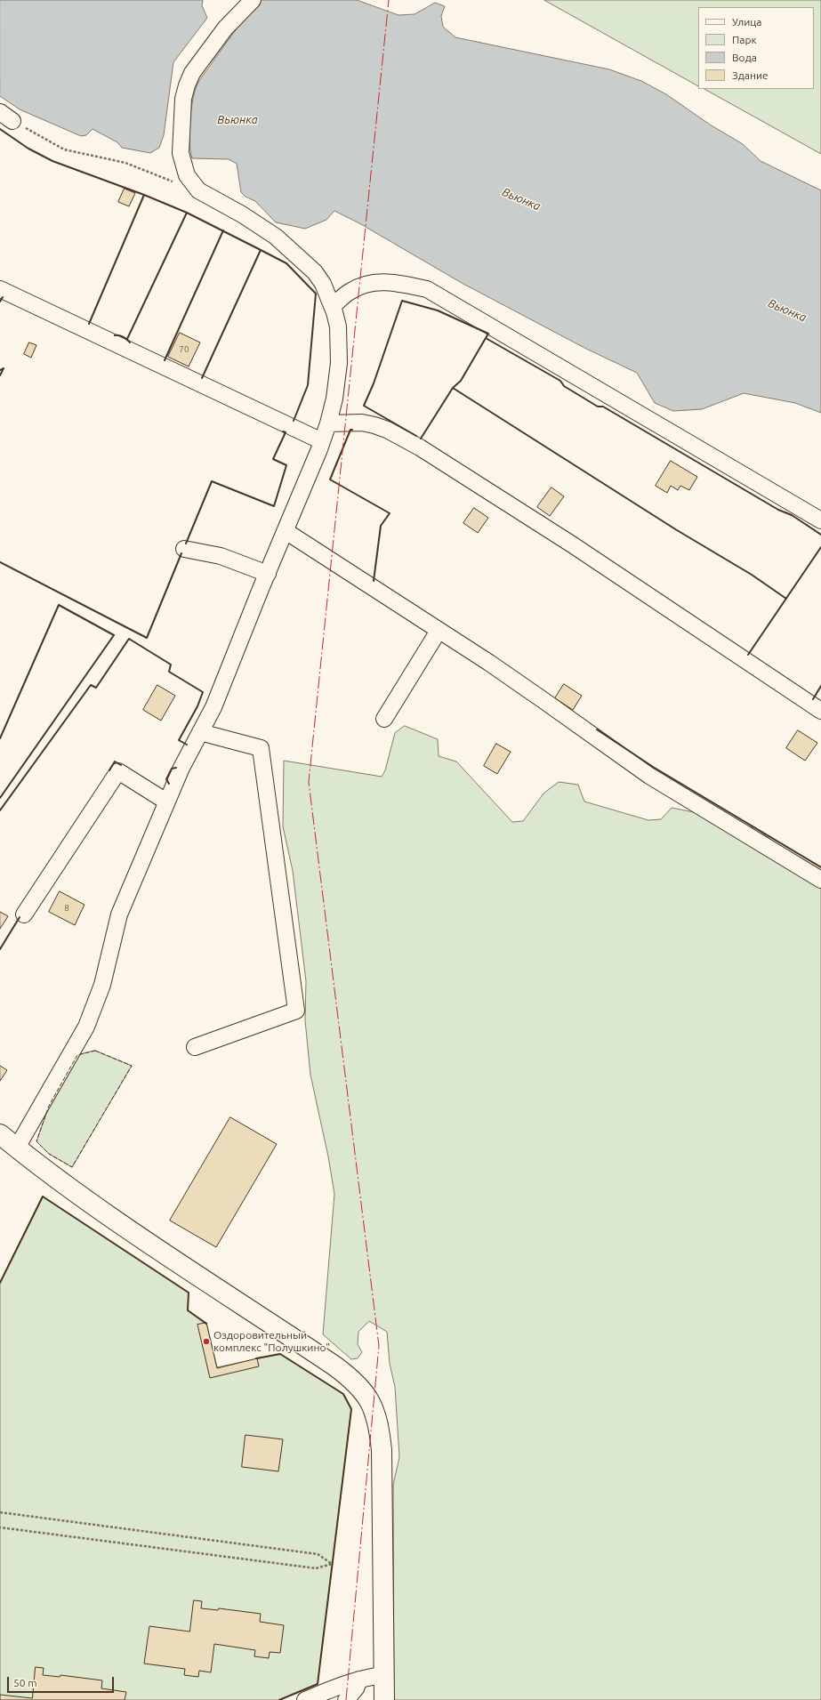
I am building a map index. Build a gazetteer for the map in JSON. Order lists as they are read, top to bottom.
{
  "water": ["Вьюнка"],
  "places": ["Оздоровительный комплекс \"Полушкино\""],
  "house_numbers": ["70", "8"],
  "legend": [
    "Улица",
    "Парк",
    "Вода",
    "Здание"
  ],
  "scale_bar": "50 m"
}
